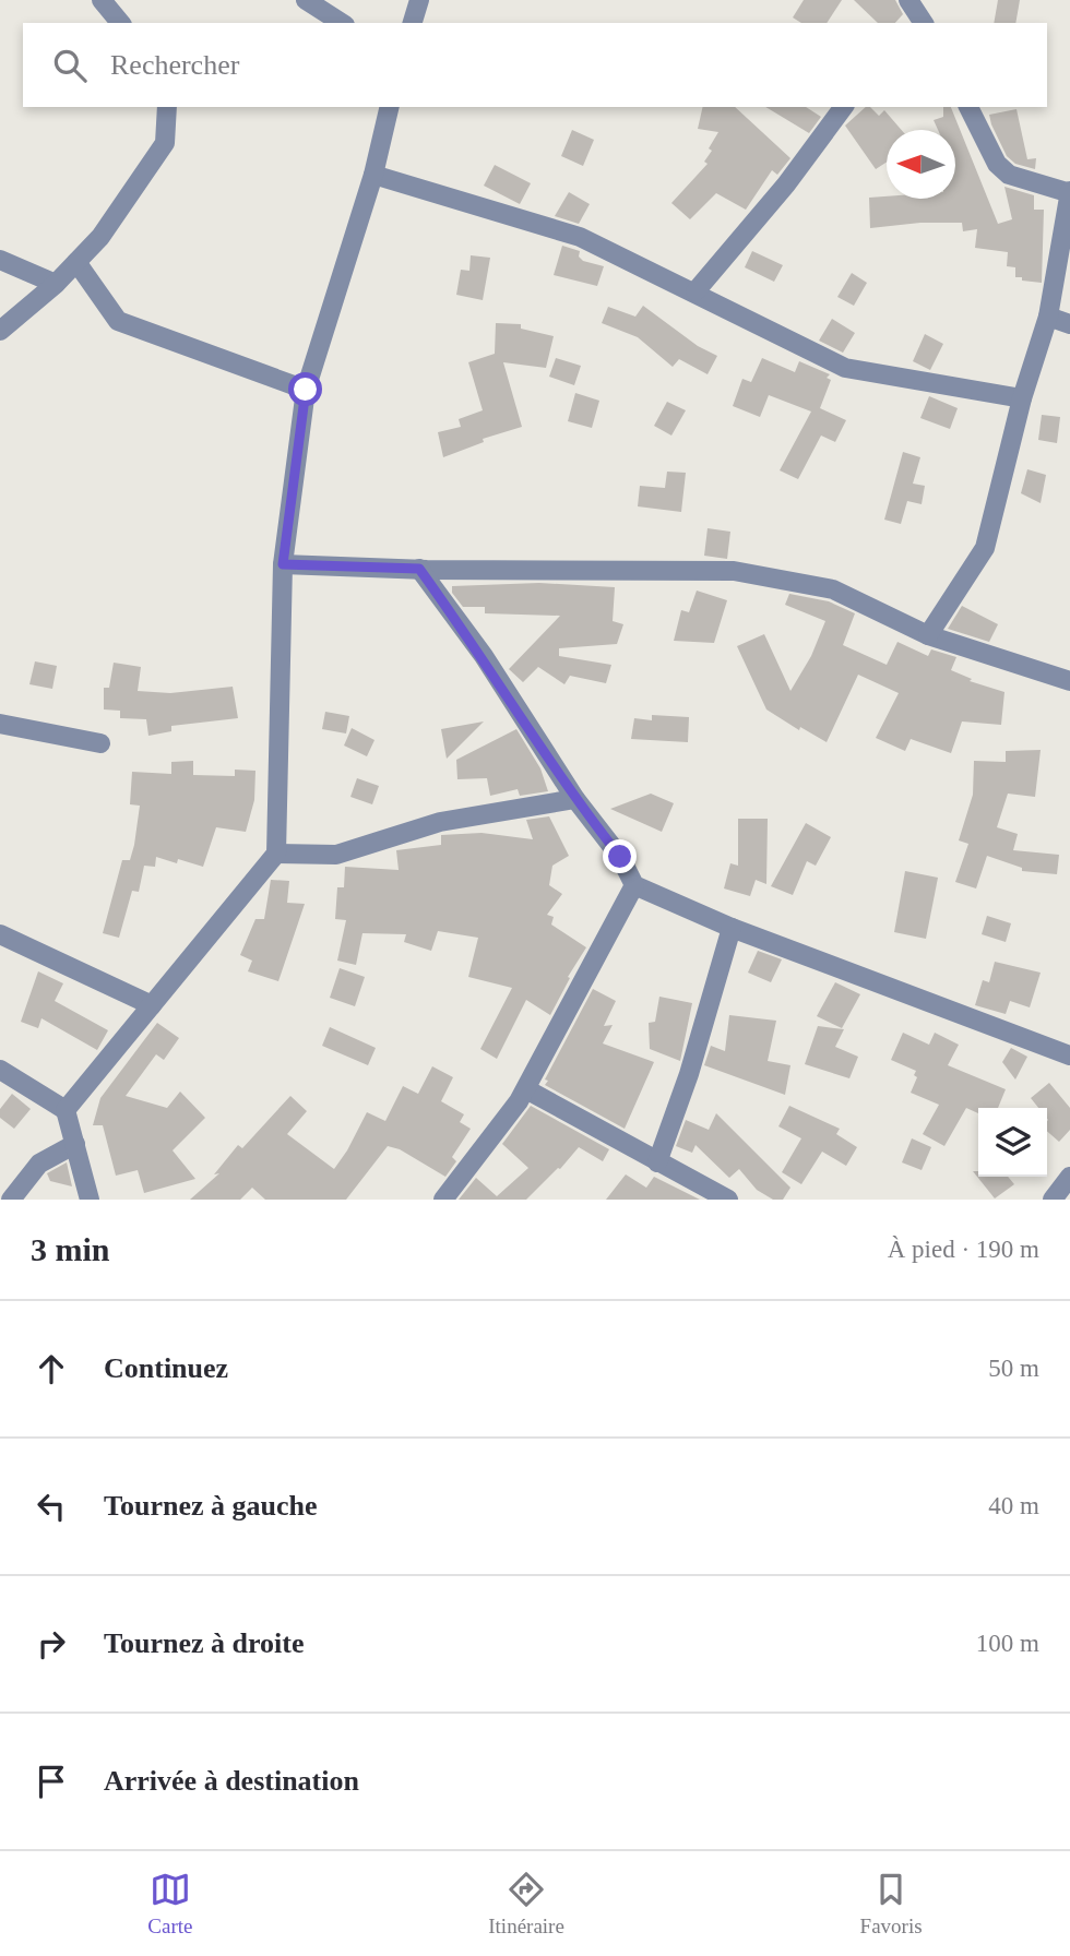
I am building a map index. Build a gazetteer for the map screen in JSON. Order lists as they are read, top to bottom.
{
  "north": "left",
  "page": {
    "search": "Rechercher",
    "heading": ["3 min", "À pied · 190 m"],
    "list": [
      ["Continuez", "50 m"],
      ["Tournez à gauche", "40 m"],
      ["Tournez à droite", "100 m"],
      "Arrivée à destination"
    ],
    "nav": ["Carte", "Itinéraire", "Favoris"]
  }
}
